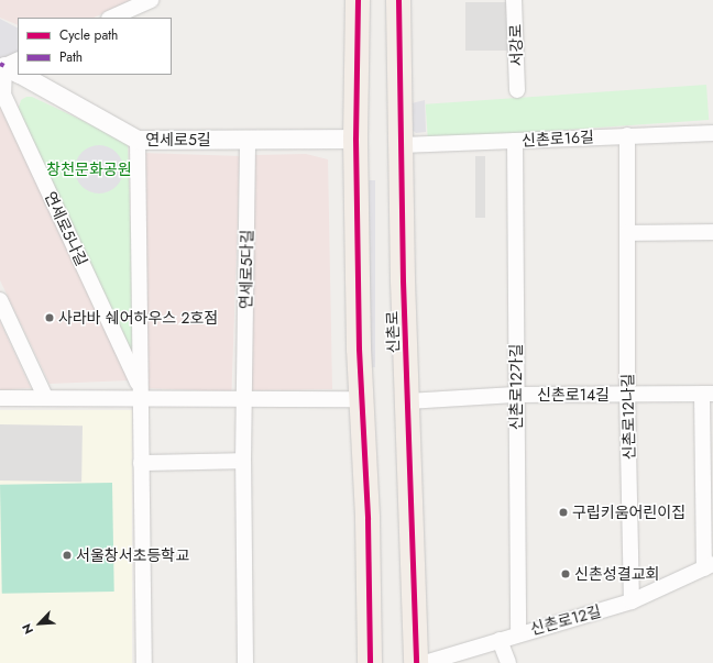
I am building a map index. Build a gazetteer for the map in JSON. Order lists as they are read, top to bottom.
{
  "streets": {
    "main road": ["신촌로"],
    "street": [
      "서강로",
      "신촌로16길",
      "연세로5길",
      "연세로5나길",
      "연세로5다길",
      "신촌로12가길",
      "신촌로14길",
      "신촌로12나길",
      "신촌로12길"
    ]
  },
  "crossings": [
    ["신촌로16길", "신촌로"],
    ["신촌로16길", "신촌로12가길"],
    ["신촌로16길", "신촌로12나길"],
    ["연세로5길", "연세로5나길"],
    ["연세로5길", "연세로5다길"],
    ["신촌로", "신촌로14길"],
    ["신촌로12가길", "신촌로14길"],
    ["신촌로12가길", "신촌로12길"],
    ["신촌로14길", "신촌로12나길"],
    ["신촌로14길", "신촌로12길"],
    ["신촌로12나길", "신촌로12길"]
  ],
  "parks": ["창천문화공원"],
  "places": [
    "사라바 쉐어하우스 2호점",
    "구립키움어린이집",
    "서울창서초등학교",
    "신촌성결교회"
  ],
  "legend": ["Cycle path", "Path"],
  "north": "bottom left"
}
